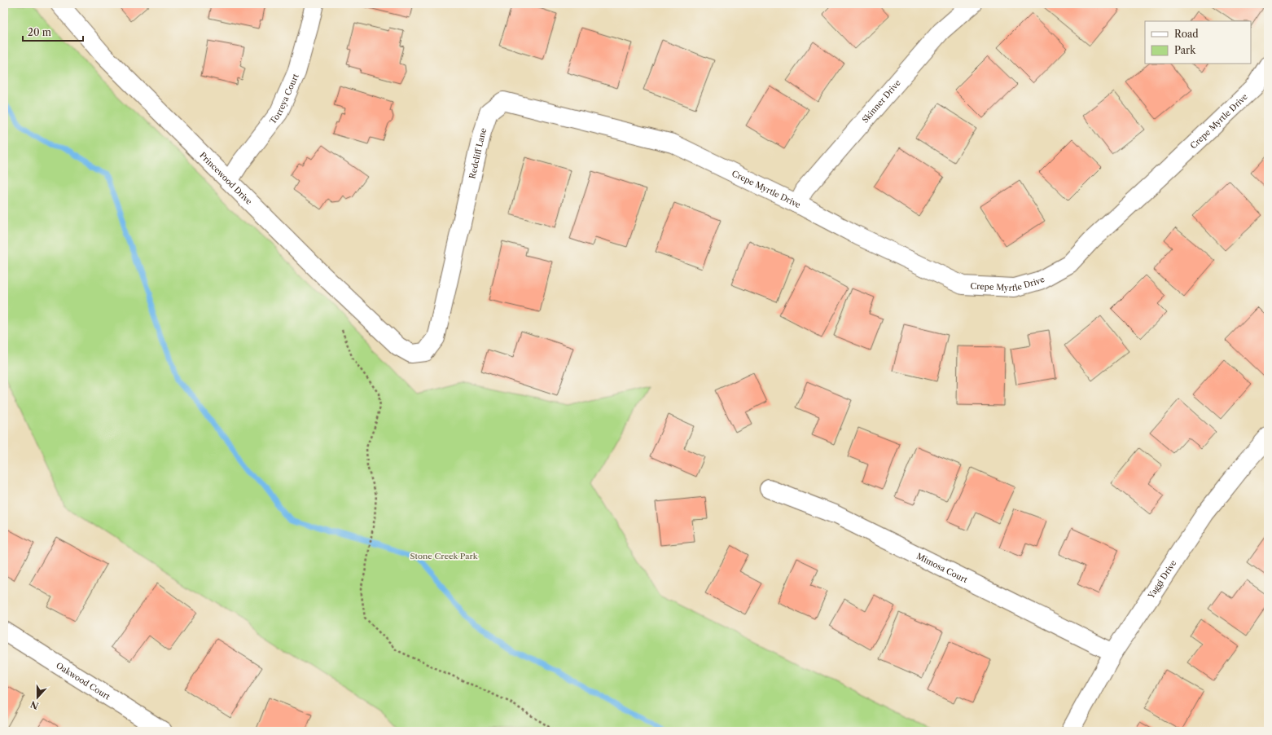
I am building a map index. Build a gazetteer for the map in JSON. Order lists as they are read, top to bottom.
{
  "streets": {
    "street": [
      "Torreya Court",
      "Skinner Drive",
      "Crepe Myrtle Drive",
      "Redcliff Lane",
      "Princewood Drive",
      "Mimosa Court",
      "Yaggi Drive",
      "Oakwood Court"
    ]
  },
  "crossings": [
    ["Torreya Court", "Princewood Drive"],
    ["Skinner Drive", "Crepe Myrtle Drive"],
    ["Crepe Myrtle Drive", "Redcliff Lane"],
    ["Redcliff Lane", "Princewood Drive"],
    ["Mimosa Court", "Yaggi Drive"]
  ],
  "parks": ["Stone Creek Park"],
  "legend": ["Road", "Park"],
  "scale_bar": "20 m",
  "north": "bottom"
}
